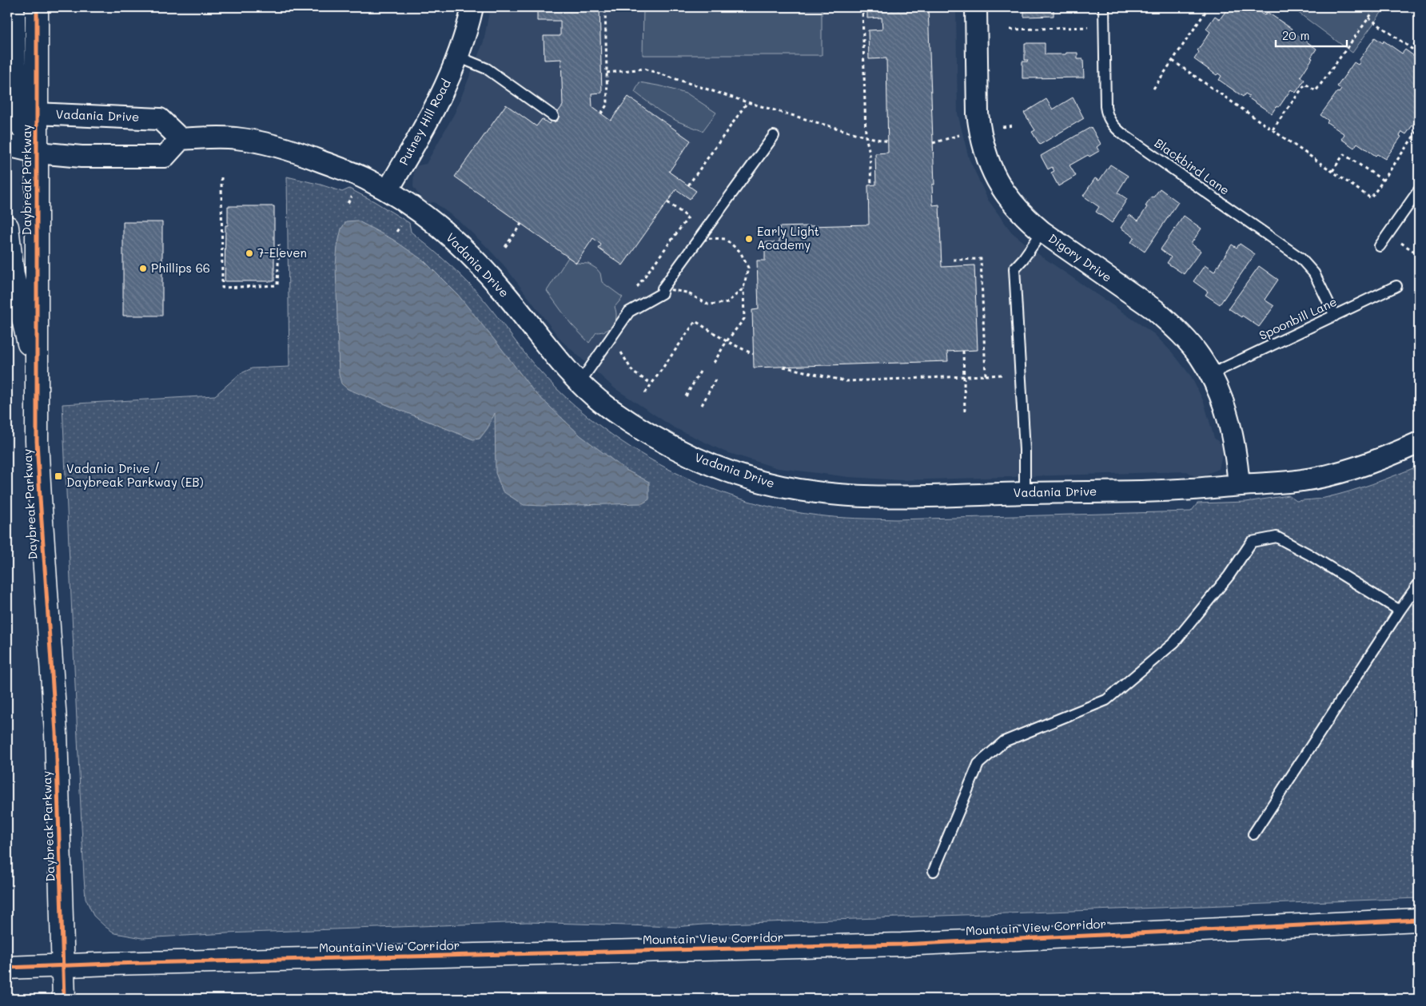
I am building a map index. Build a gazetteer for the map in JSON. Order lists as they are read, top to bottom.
{
  "streets": {
    "main road": ["Daybreak Parkway", "Mountain View Corridor"],
    "street": ["Vadania Drive", "Putney Hill Road", "Digory Drive"],
    "lane": ["Blackbird Lane", "Spoonbill Lane"]
  },
  "crossings": [
    ["Vadania Drive", "Putney Hill Road"],
    ["Vadania Drive", "Daybreak Parkway"],
    ["Vadania Drive", "Digory Drive"],
    ["Blackbird Lane", "Spoonbill Lane"],
    ["Daybreak Parkway", "Mountain View Corridor"],
    ["Digory Drive", "Spoonbill Lane"]
  ],
  "places": {
    "other": ["Early Light Academy", "7-Eleven", "Phillips 66"],
    "transit": ["Vadania Drive / Daybreak Parkway (EB)"]
  },
  "scale_bar": "20 m"
}
